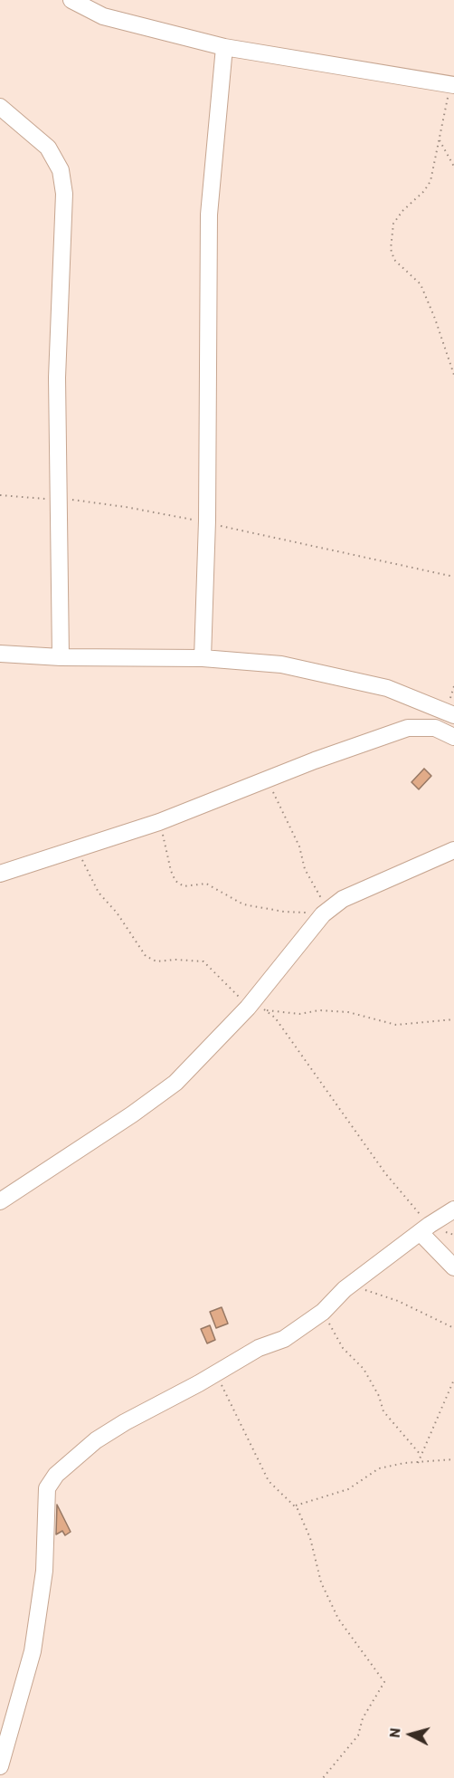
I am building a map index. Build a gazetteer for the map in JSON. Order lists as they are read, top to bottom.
{
  "north": "left"
}
